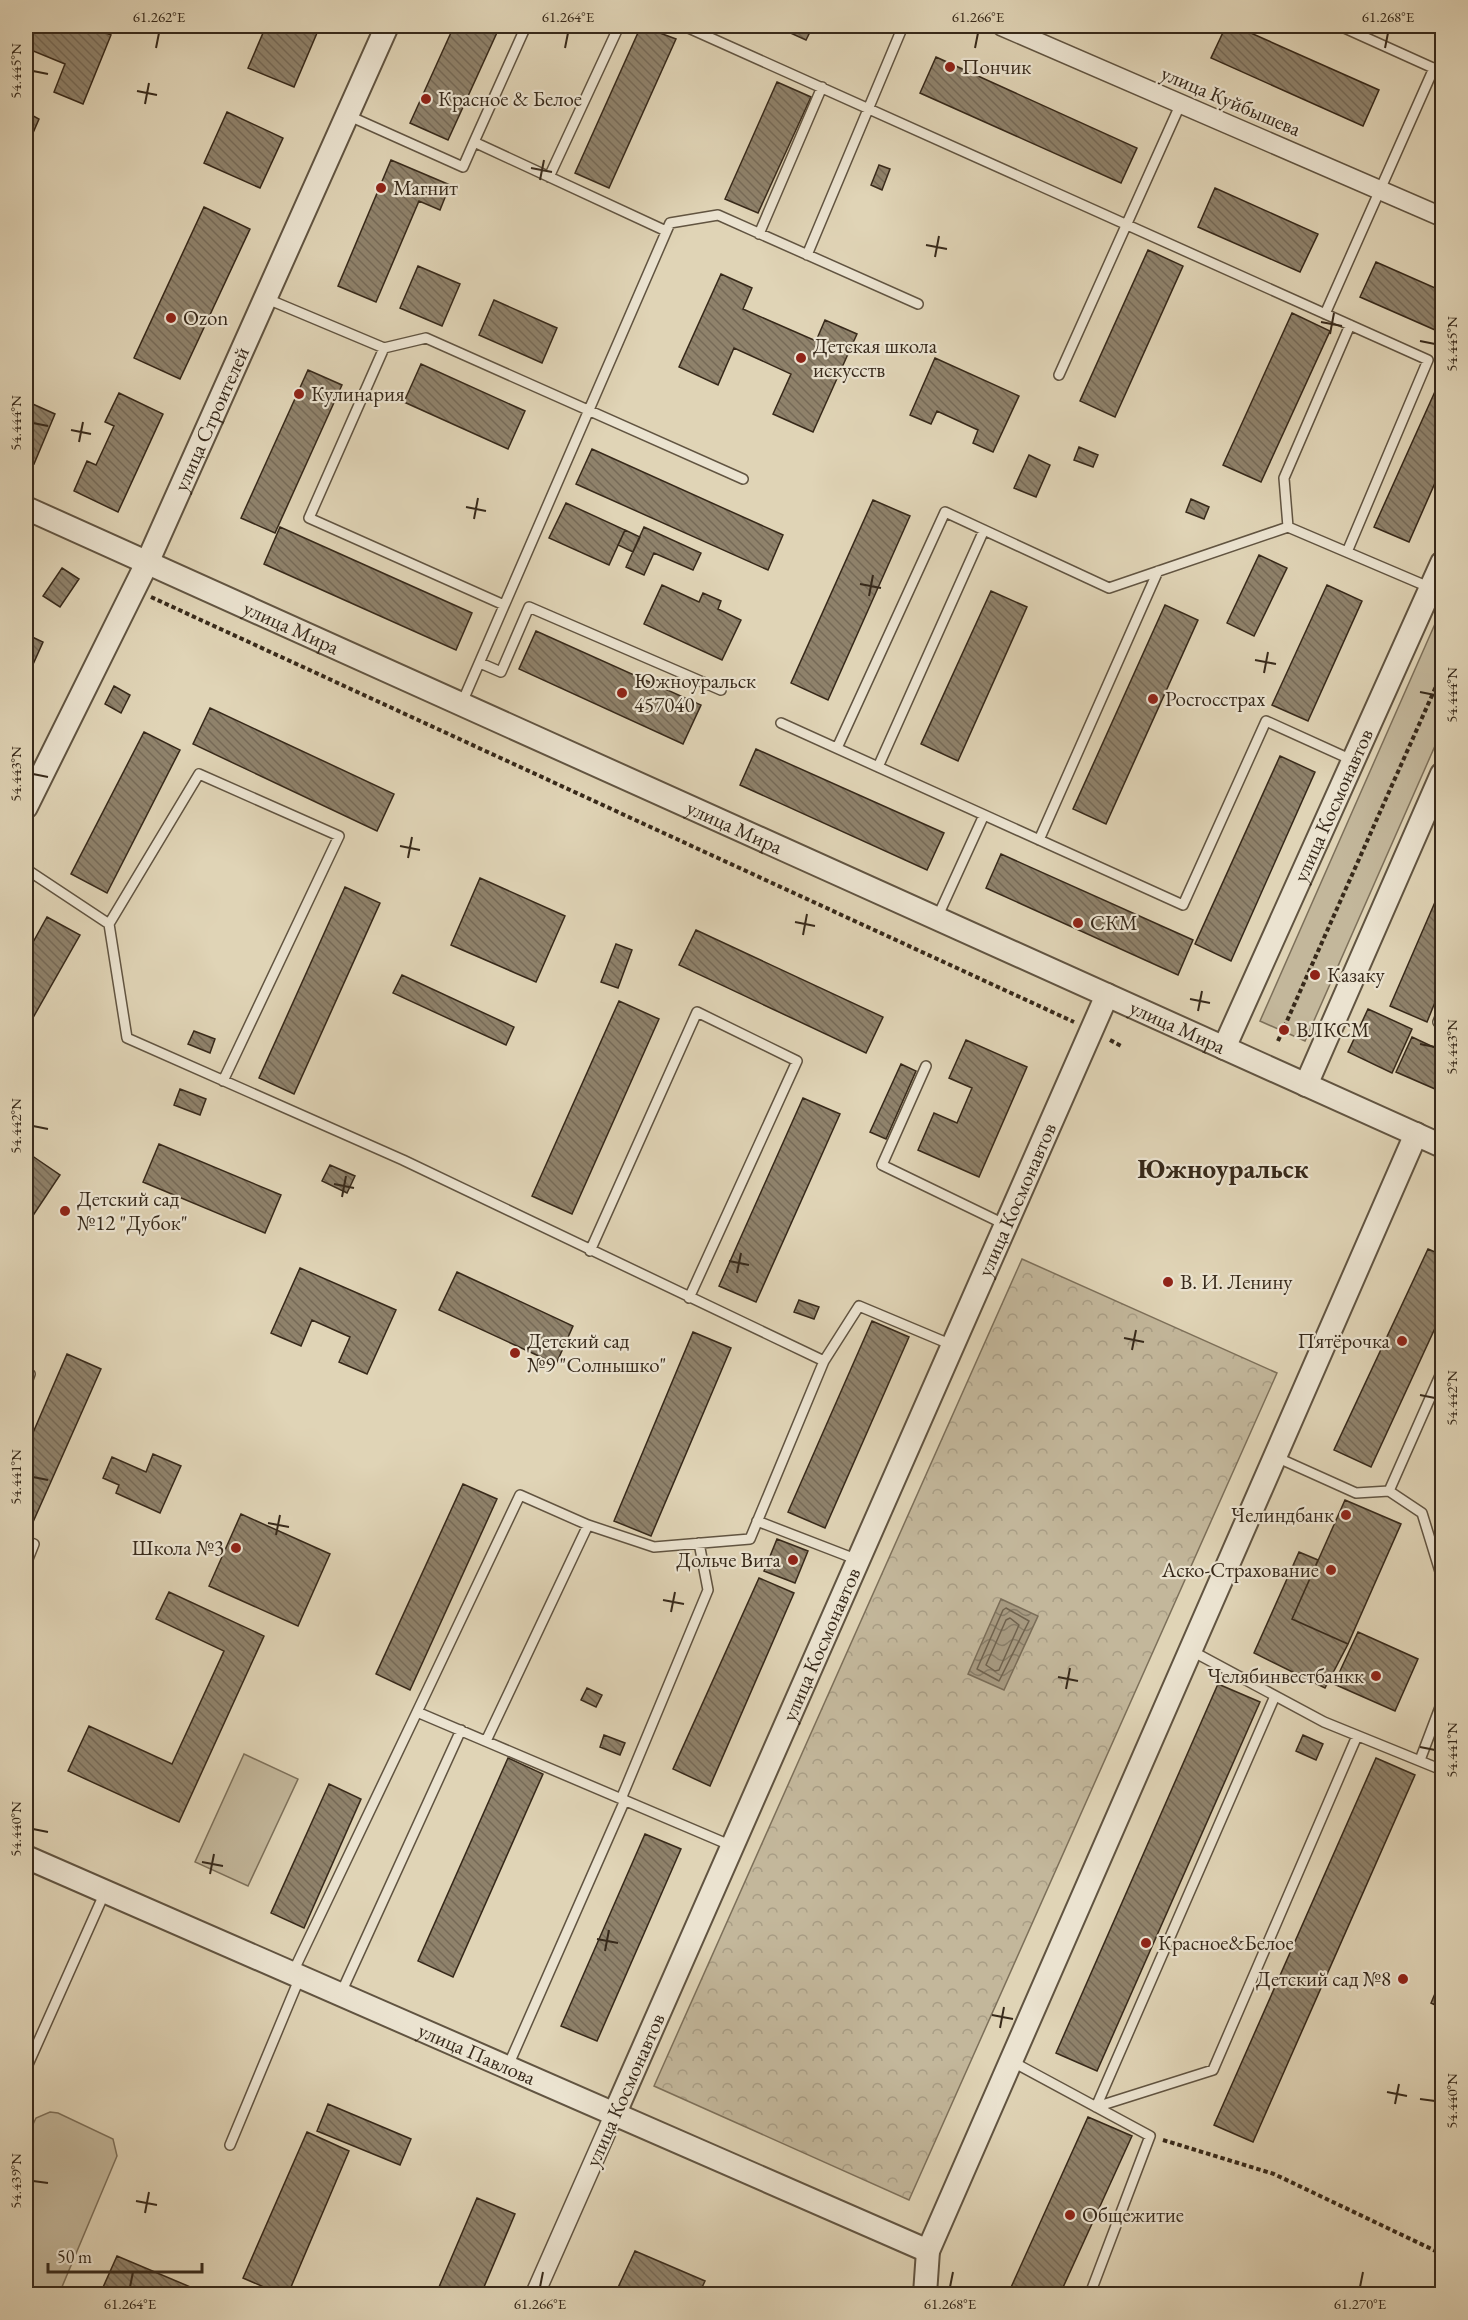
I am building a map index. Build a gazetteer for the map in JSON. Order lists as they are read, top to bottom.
{
  "streets": {
    "street": [
      "улица Куйбышева",
      "улица Строителей",
      "улица Мира",
      "улица Космонавтов",
      "улица Павлова"
    ]
  },
  "crossings": [
    ["улица Строителей", "улица Мира"],
    ["улица Мира", "улица Космонавтов"],
    ["улица Космонавтов", "улица Павлова"]
  ],
  "districts": ["Южноуральск"],
  "places": [
    "Пончик",
    "Красное & Белое",
    "Магнит",
    "Ozon",
    "Детская школа искусств",
    "Кулинария",
    "Южноуральск 457040",
    "Росгосстрах",
    "СКМ",
    "Казаку",
    "ВЛКСМ",
    "Детский сад №12 \"Дубок\"",
    "В. И. Ленину",
    "Пятёрочка",
    "Детский сад №9 \"Солнышко\"",
    "Челиндбанк",
    "Школа №3",
    "Дольче Вита",
    "Аско-Страхование",
    "Челябинвестбанкк",
    "Красное&Белое",
    "Детский сад №8",
    "Общежитие"
  ],
  "scale_bar": "50 m",
  "coordinates": [
    "61.262°E",
    "61.264°E",
    "61.266°E",
    "61.268°E",
    "54.445°N",
    "54.444°N",
    "54.443°N",
    "54.442°N",
    "54.441°N",
    "54.440°N",
    "54.439°N",
    "61.270°E"
  ]
}
